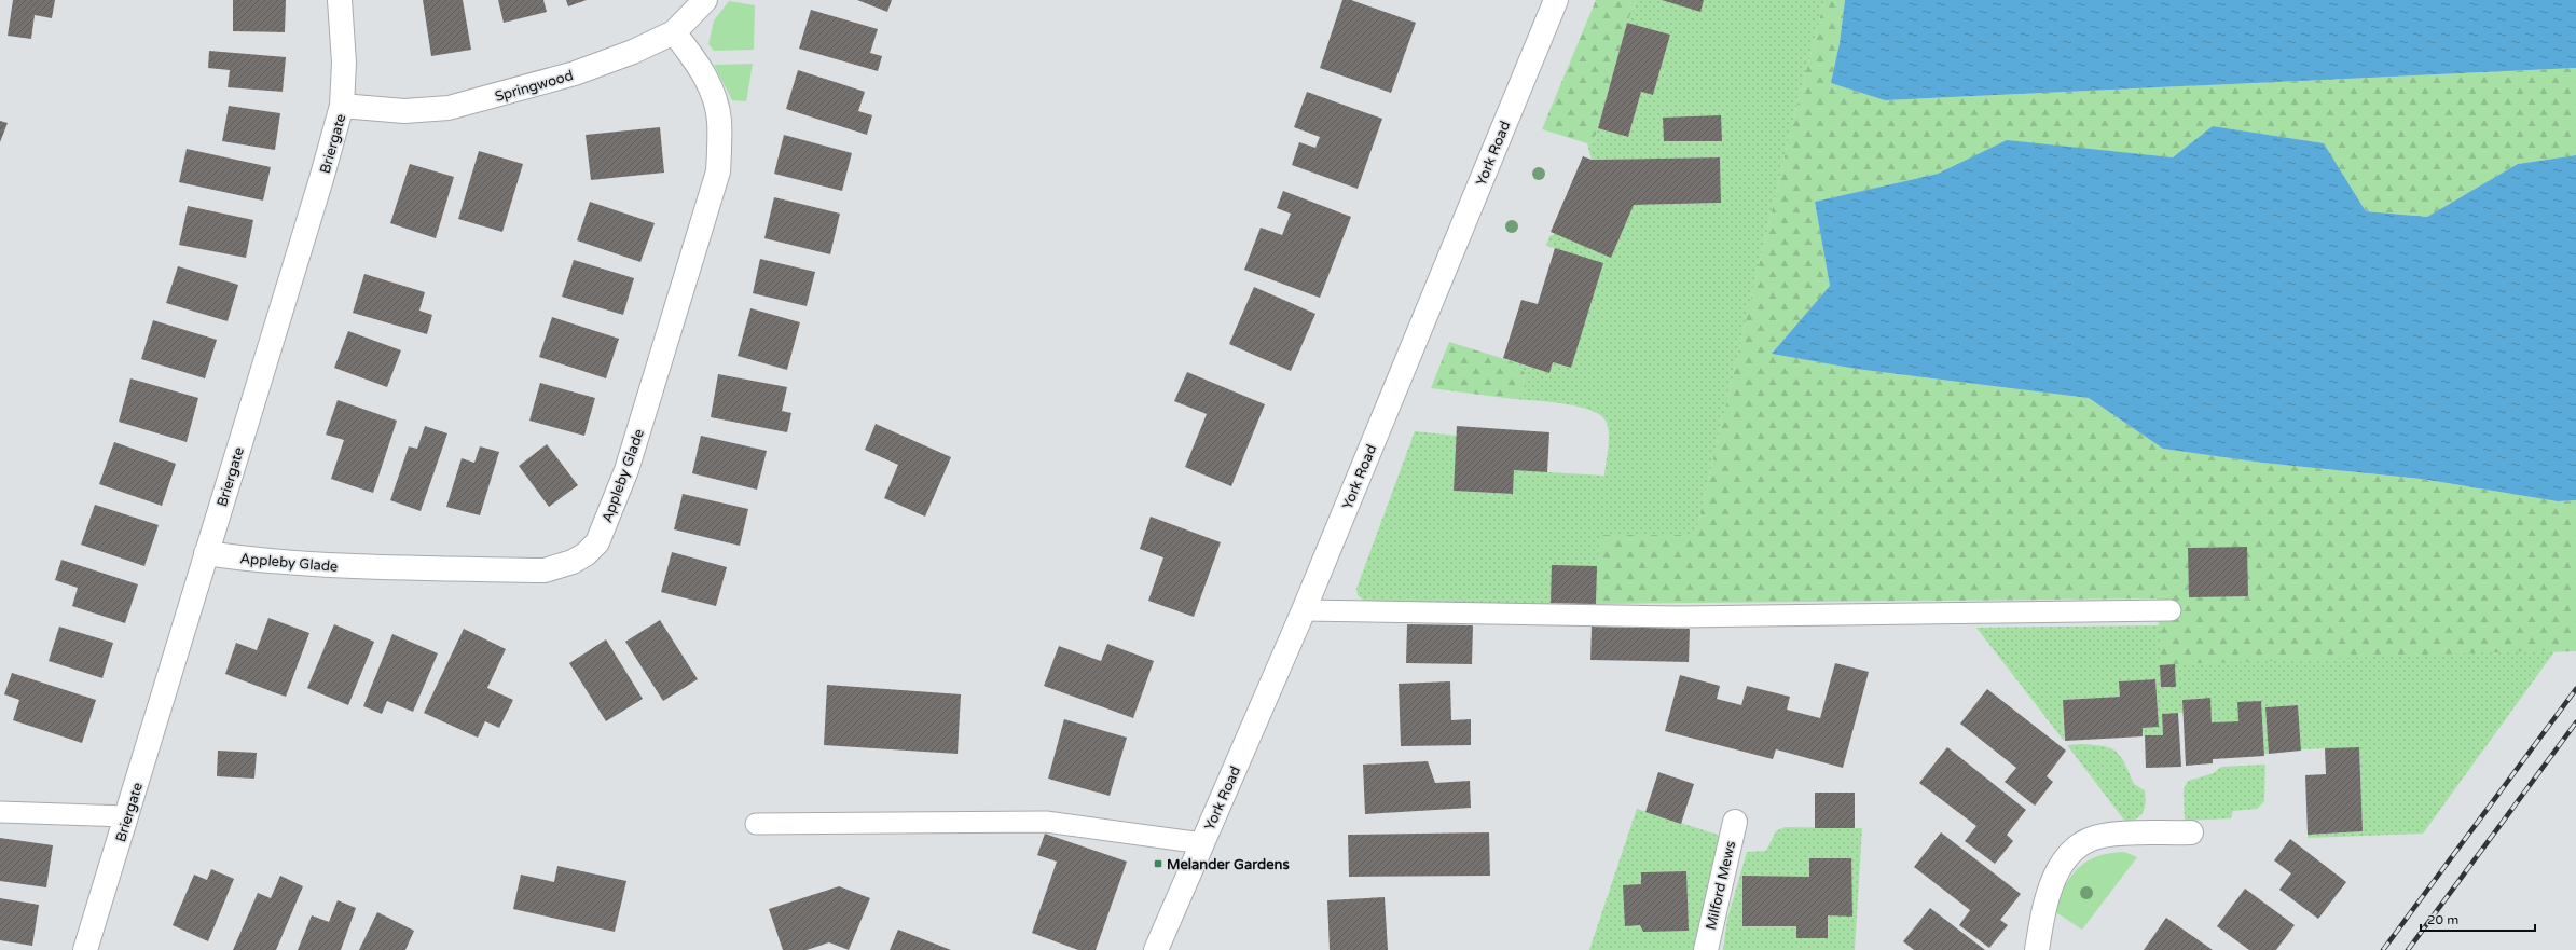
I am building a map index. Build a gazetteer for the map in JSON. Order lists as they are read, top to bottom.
{
  "streets": {
    "street": [
      "Springwood",
      "Briergate",
      "York Road",
      "Appleby Glade",
      "Milford Mews"
    ]
  },
  "crossings": [
    ["Springwood", "Briergate"],
    ["Springwood", "Appleby Glade"],
    ["Briergate", "Appleby Glade"]
  ],
  "places": {
    "transit": ["Melander Gardens"]
  },
  "scale_bar": "20 m"
}
